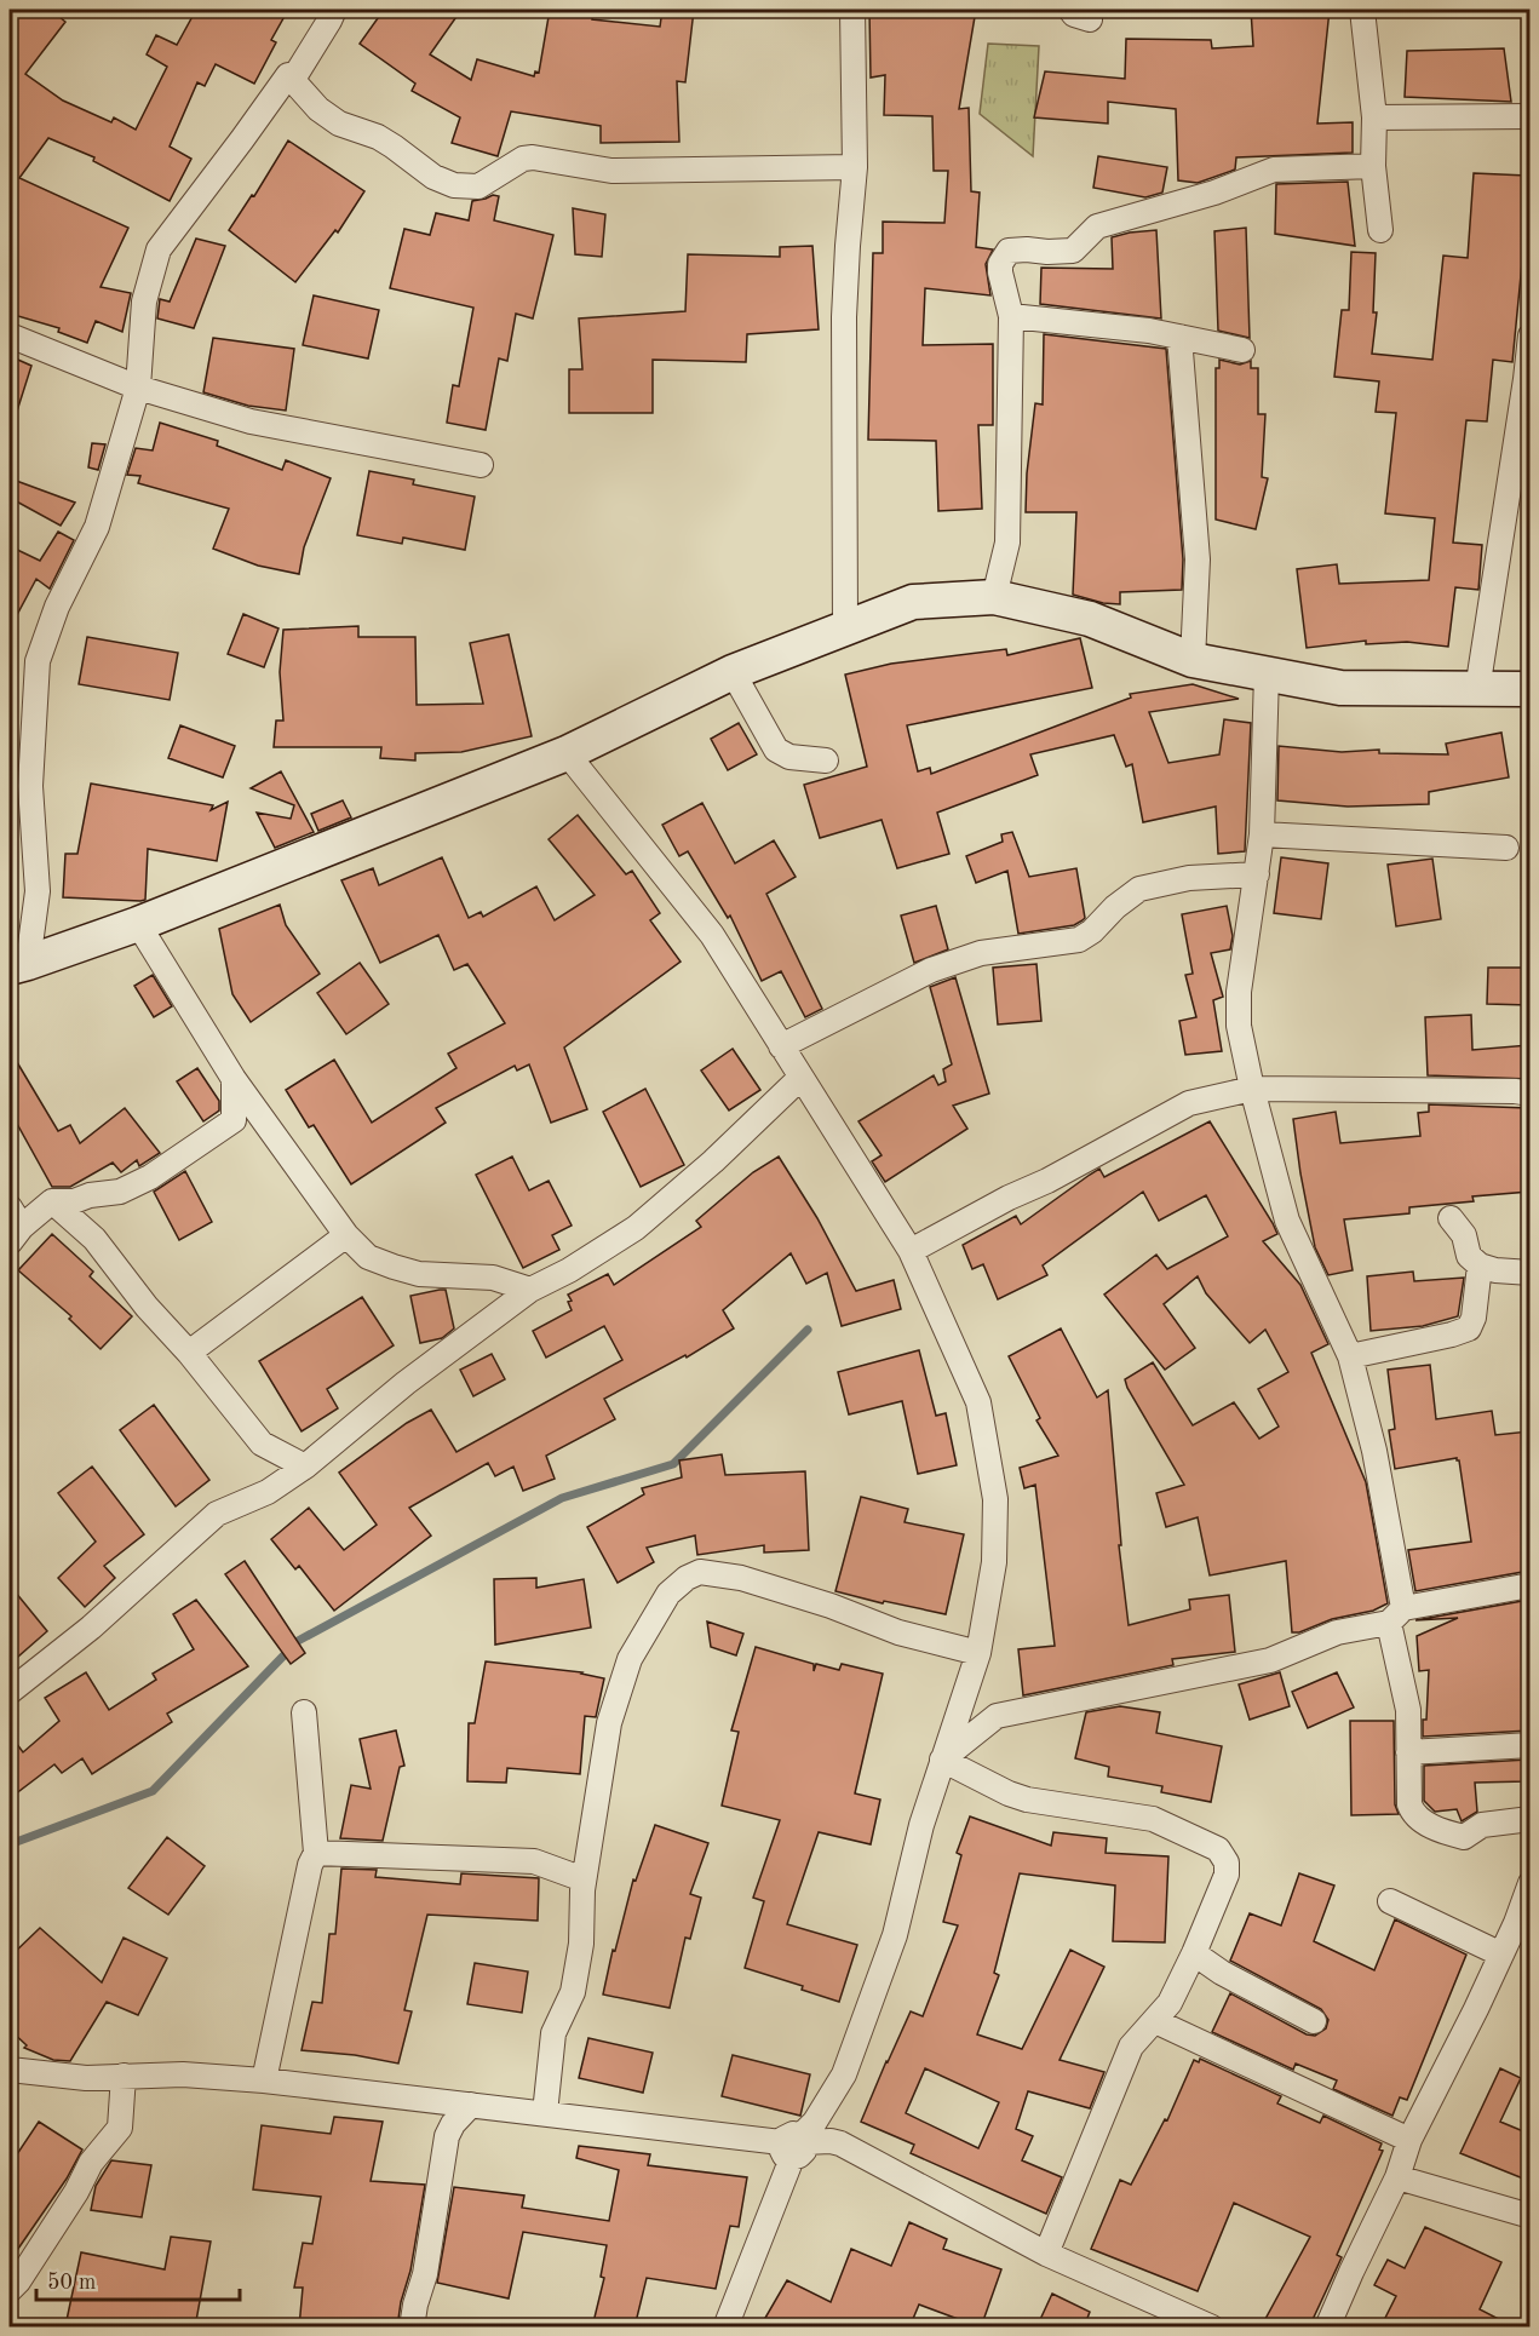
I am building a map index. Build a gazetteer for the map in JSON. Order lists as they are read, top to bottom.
{
  "scale_bar": "50 m"
}
